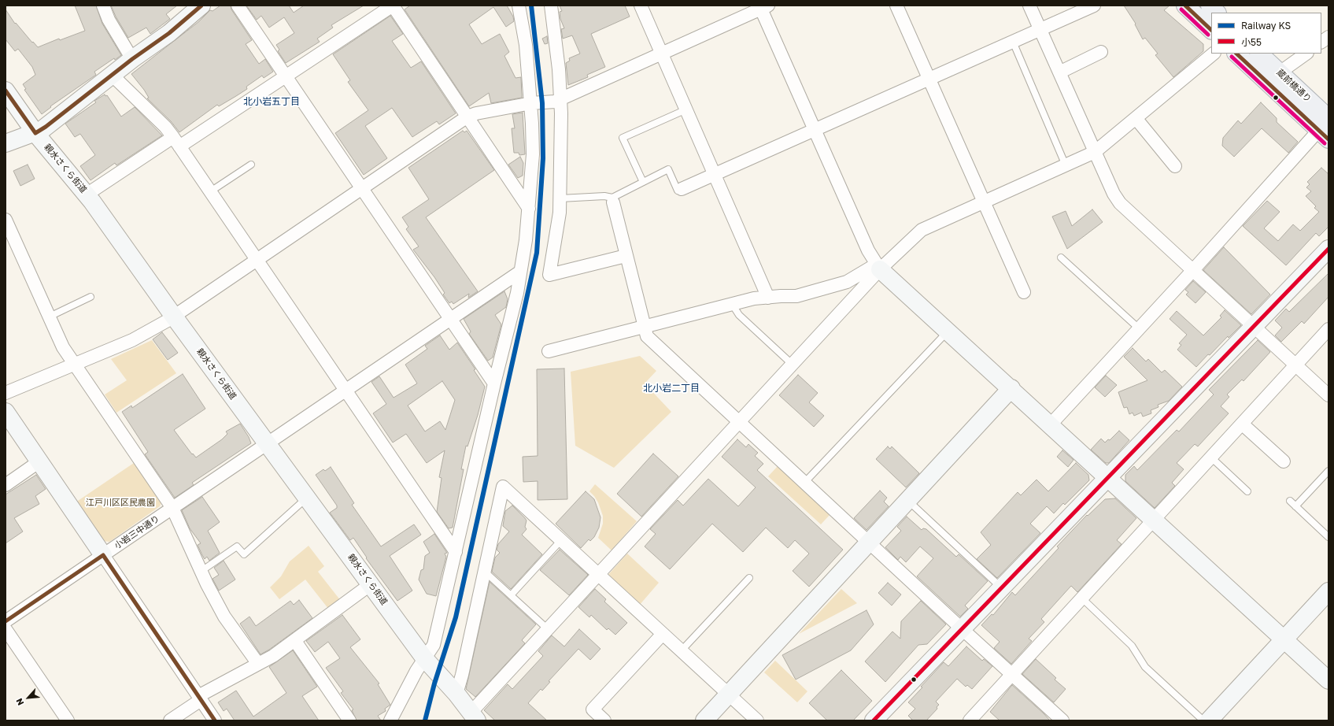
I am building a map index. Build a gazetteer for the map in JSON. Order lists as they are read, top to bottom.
{
  "streets": {
    "main road": ["蔵前橋通り"],
    "street": ["親水さくら街道", "小岩三中通り"]
  },
  "crossings": [
    ["親水さくら街道", "小岩三中通り"]
  ],
  "districts": ["北小岩五丁目", "北小岩二丁目"],
  "parks": ["江戸川区区民農園"],
  "lines": ["rail line KS", "transit line 小55"],
  "legend": ["Railway KS", "小55"],
  "north": "bottom left"
}
